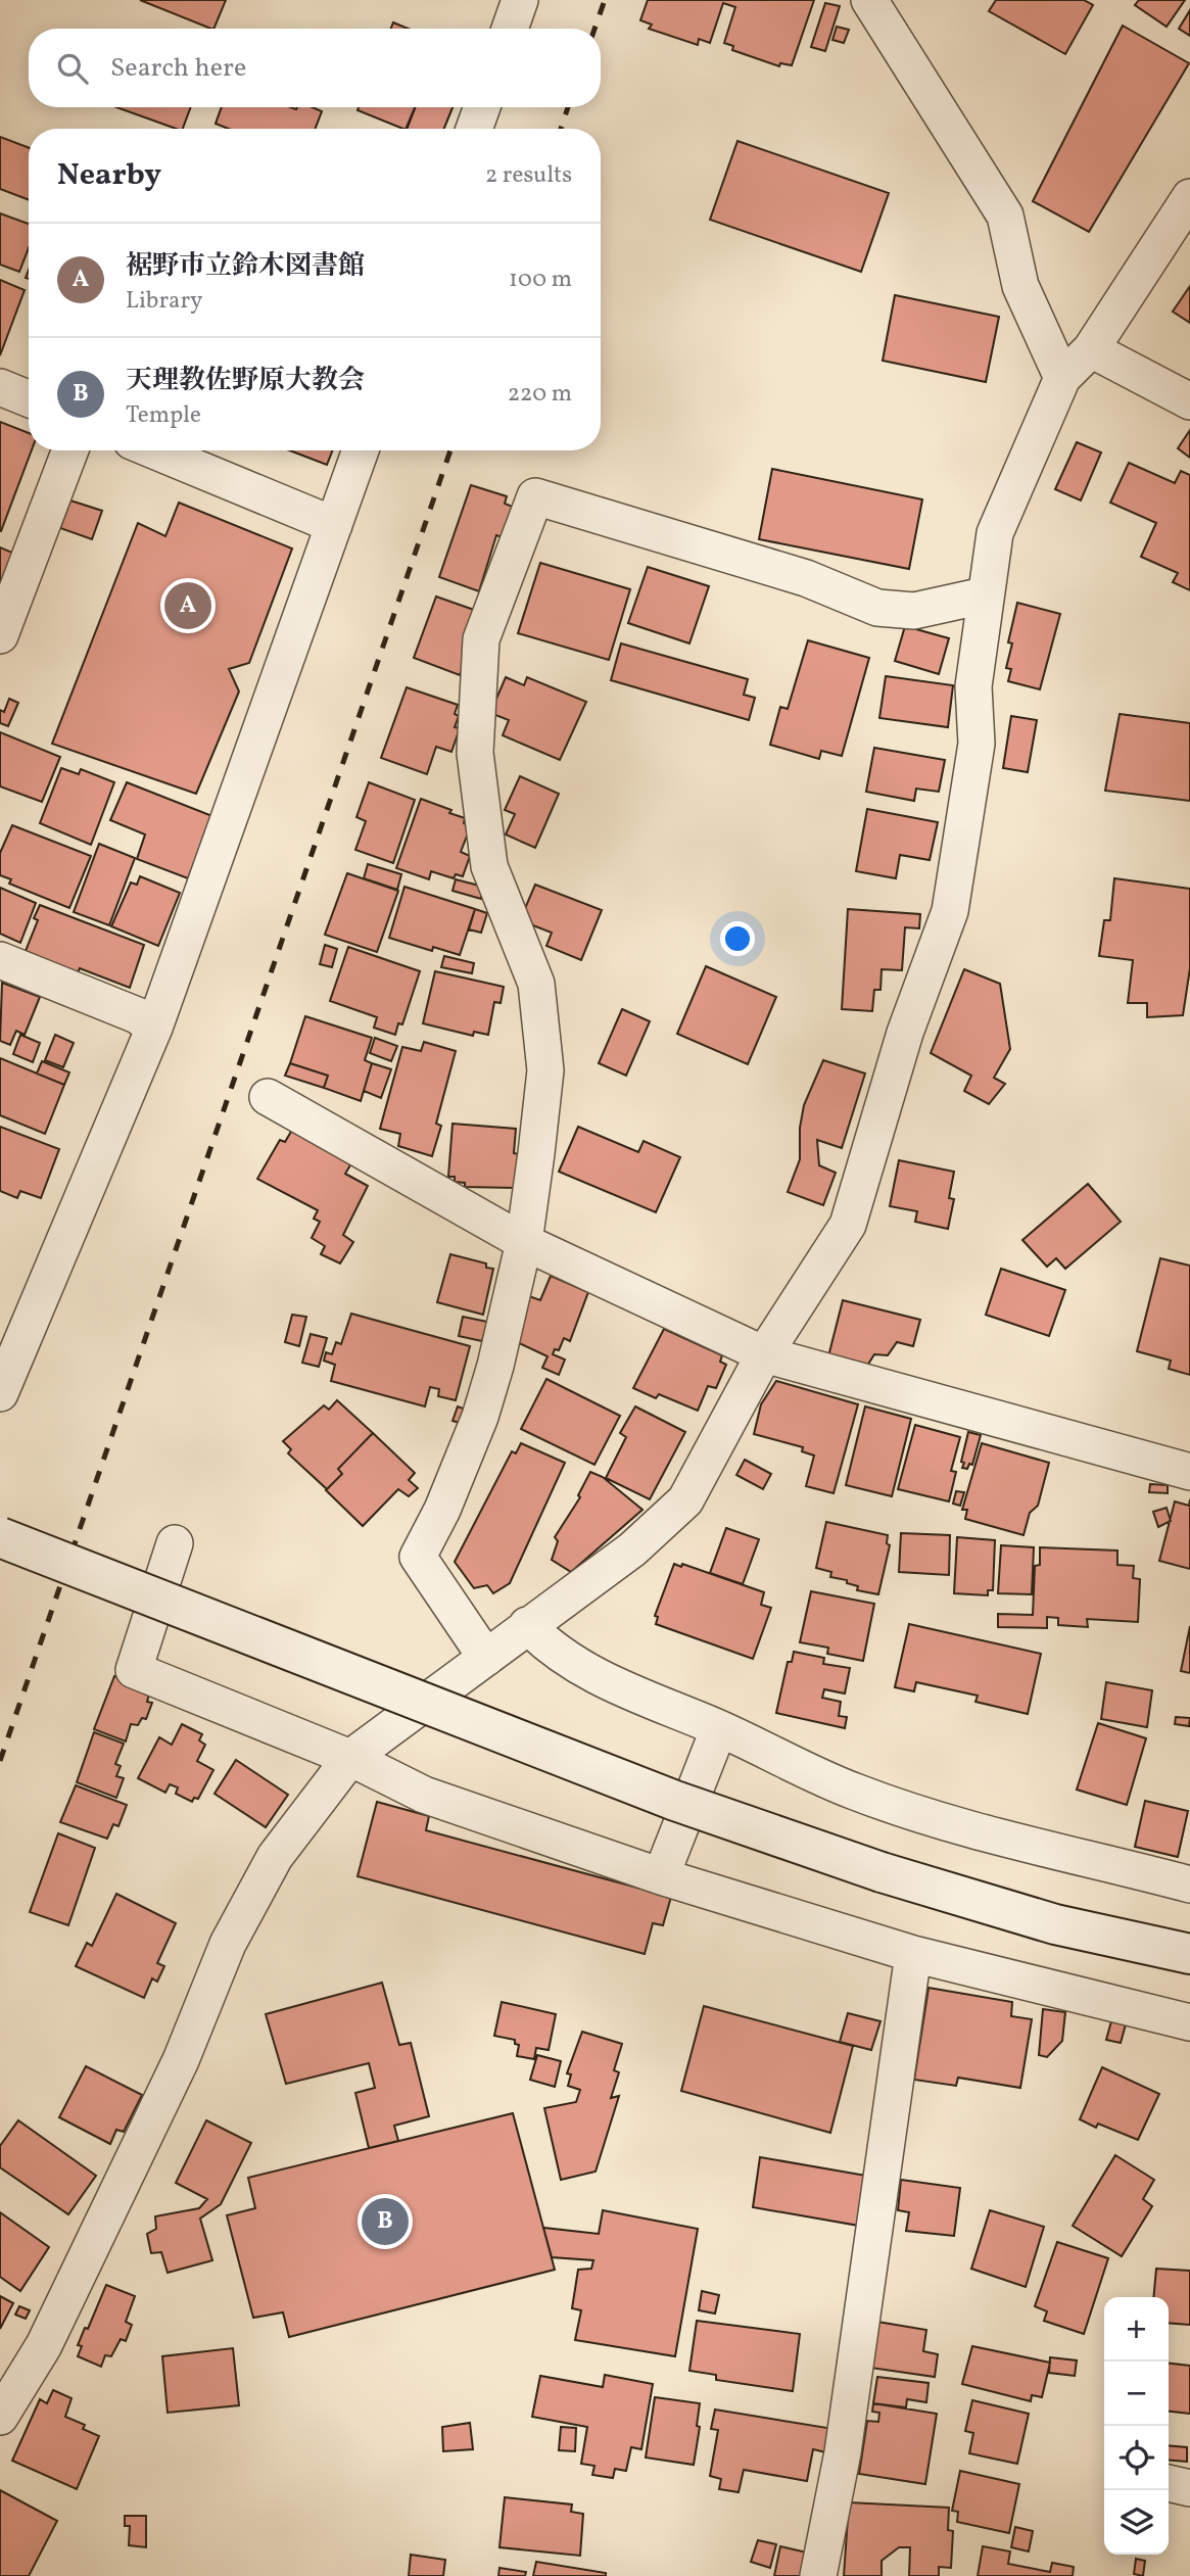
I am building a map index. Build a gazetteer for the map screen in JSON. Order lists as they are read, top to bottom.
{
  "page": {
    "search": "Search here",
    "heading": ["Nearby", "2 results"],
    "list": [
      {
        "mark": "A",
        "name": "裾野市立鈴木図書館",
        "note": "Library",
        "value": "100 m"
      },
      {
        "mark": "B",
        "name": "天理教佐野原大教会",
        "note": "Temple",
        "value": "220 m"
      }
    ],
    "pins": ["A", "B"],
    "map_buttons": ["+", "−"]
  }
}
